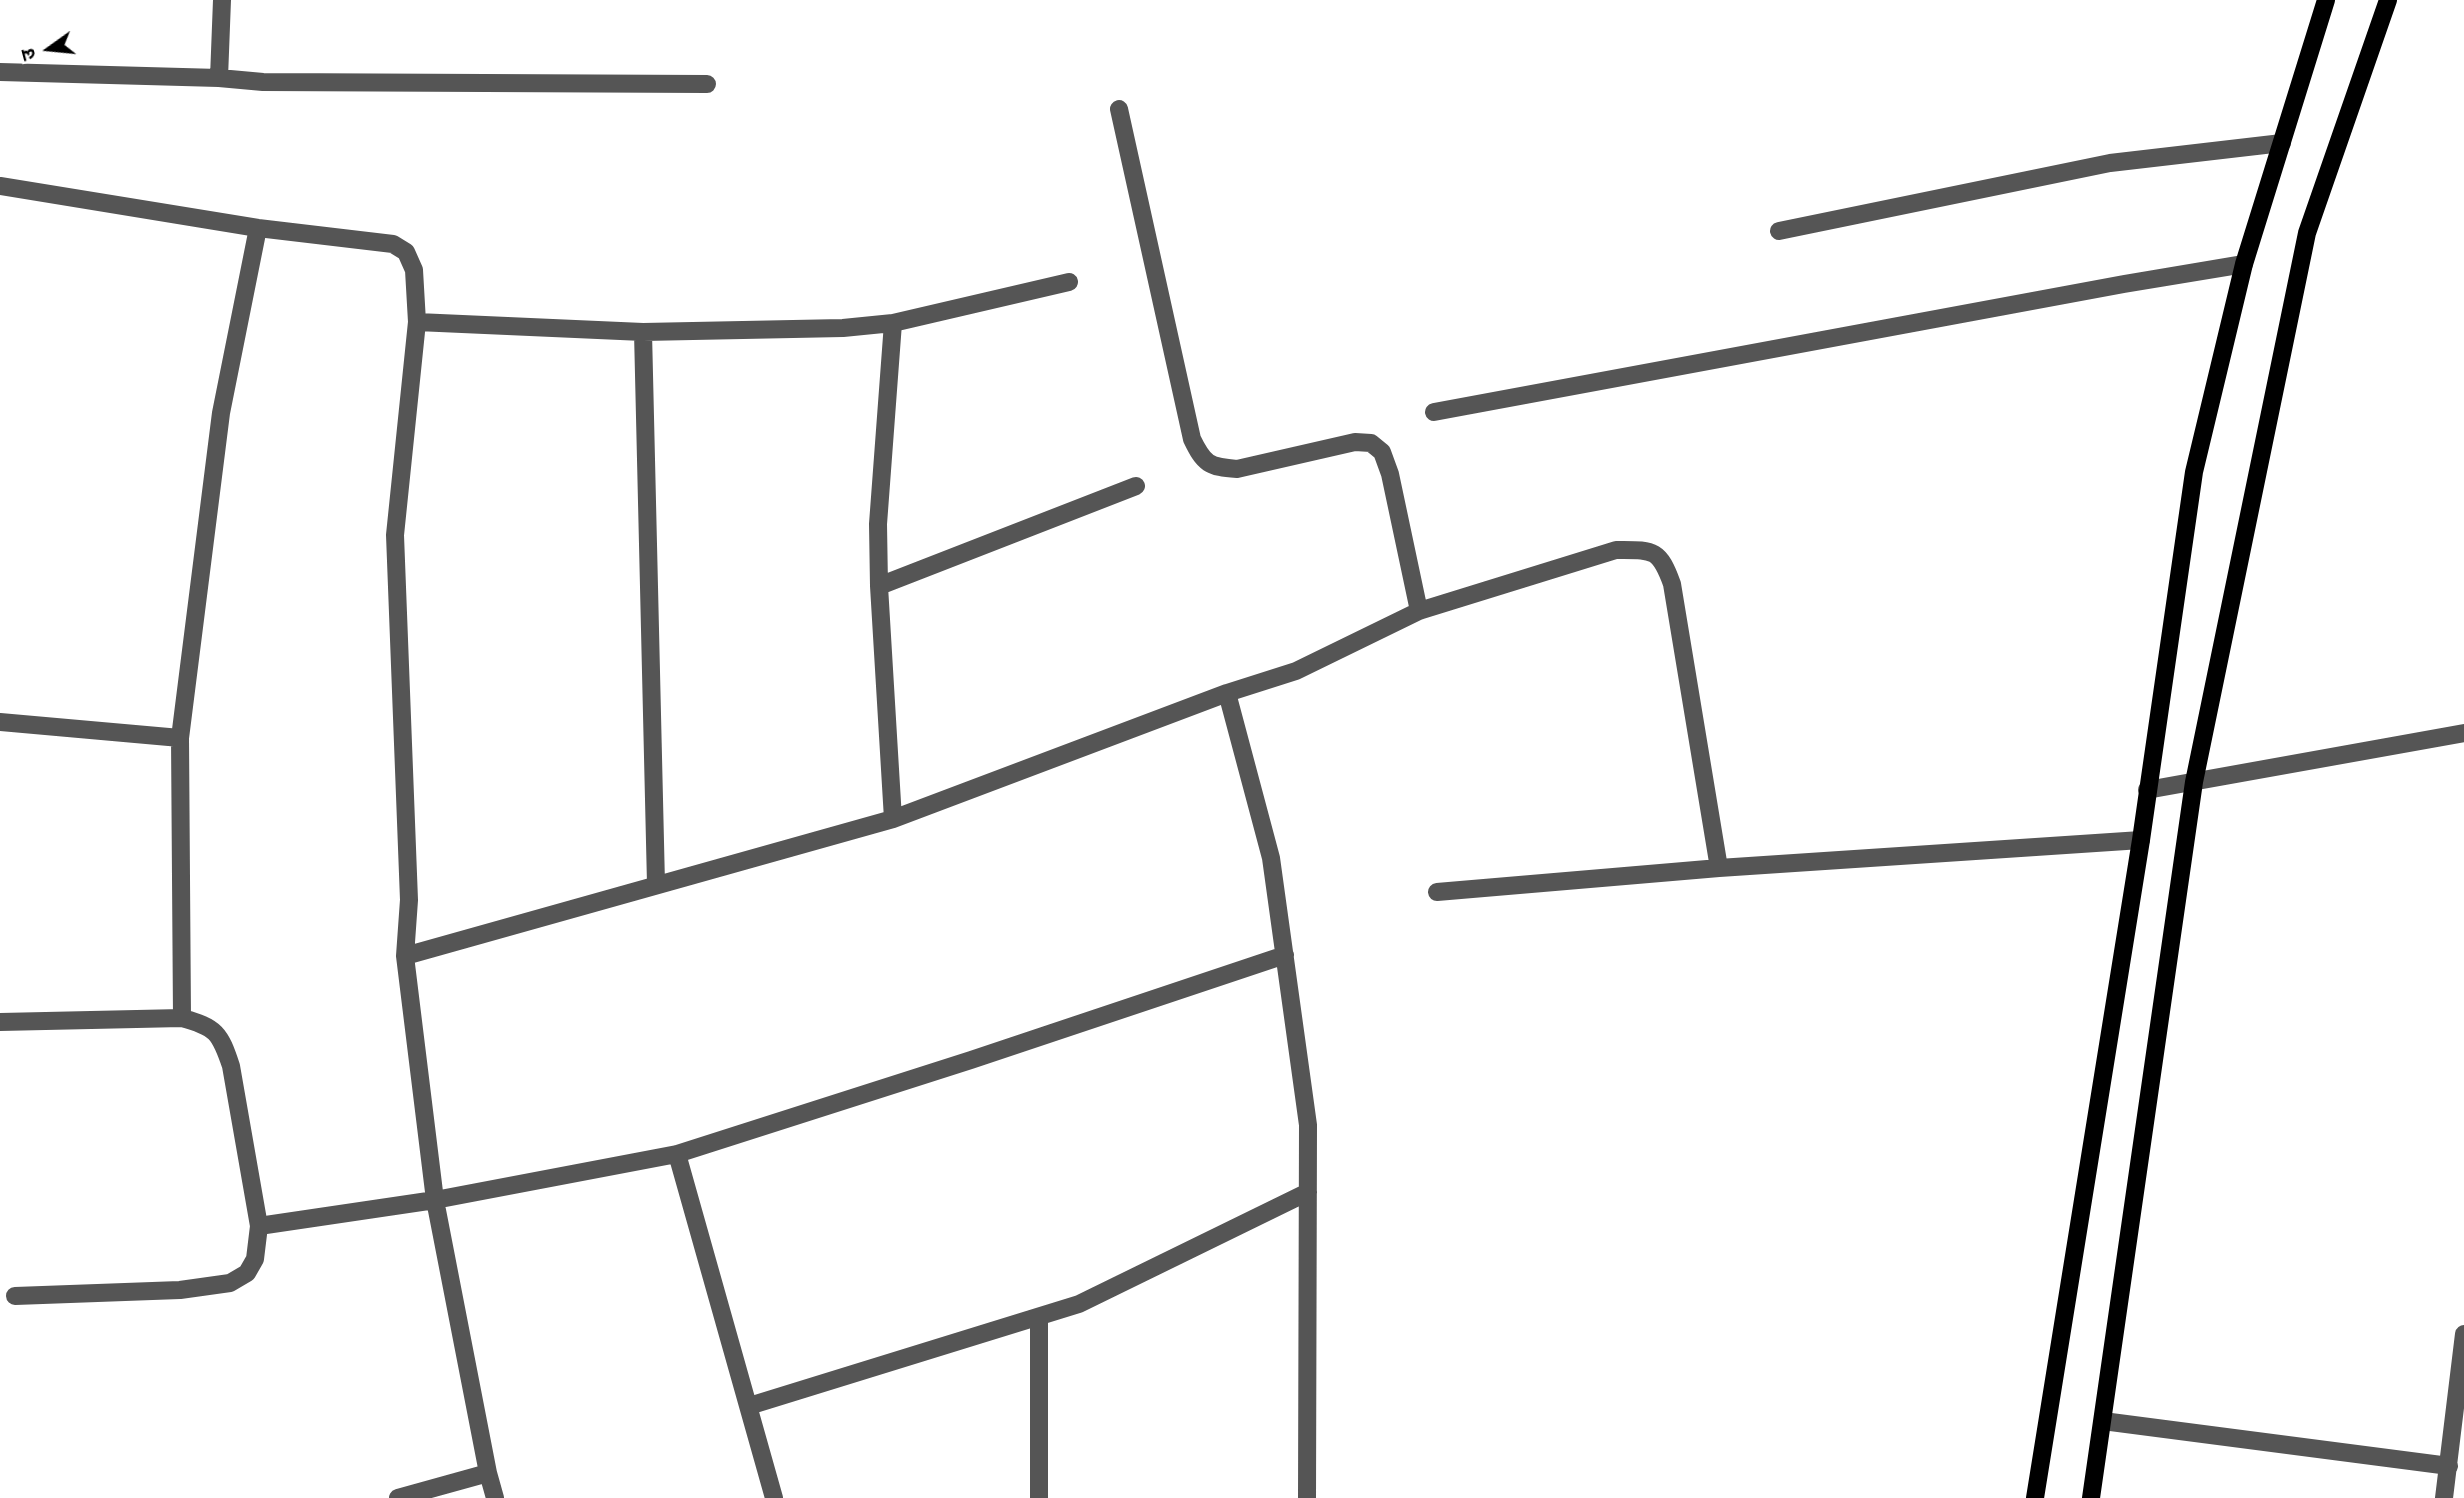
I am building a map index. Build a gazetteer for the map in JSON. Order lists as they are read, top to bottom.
{
  "north": "left"
}
